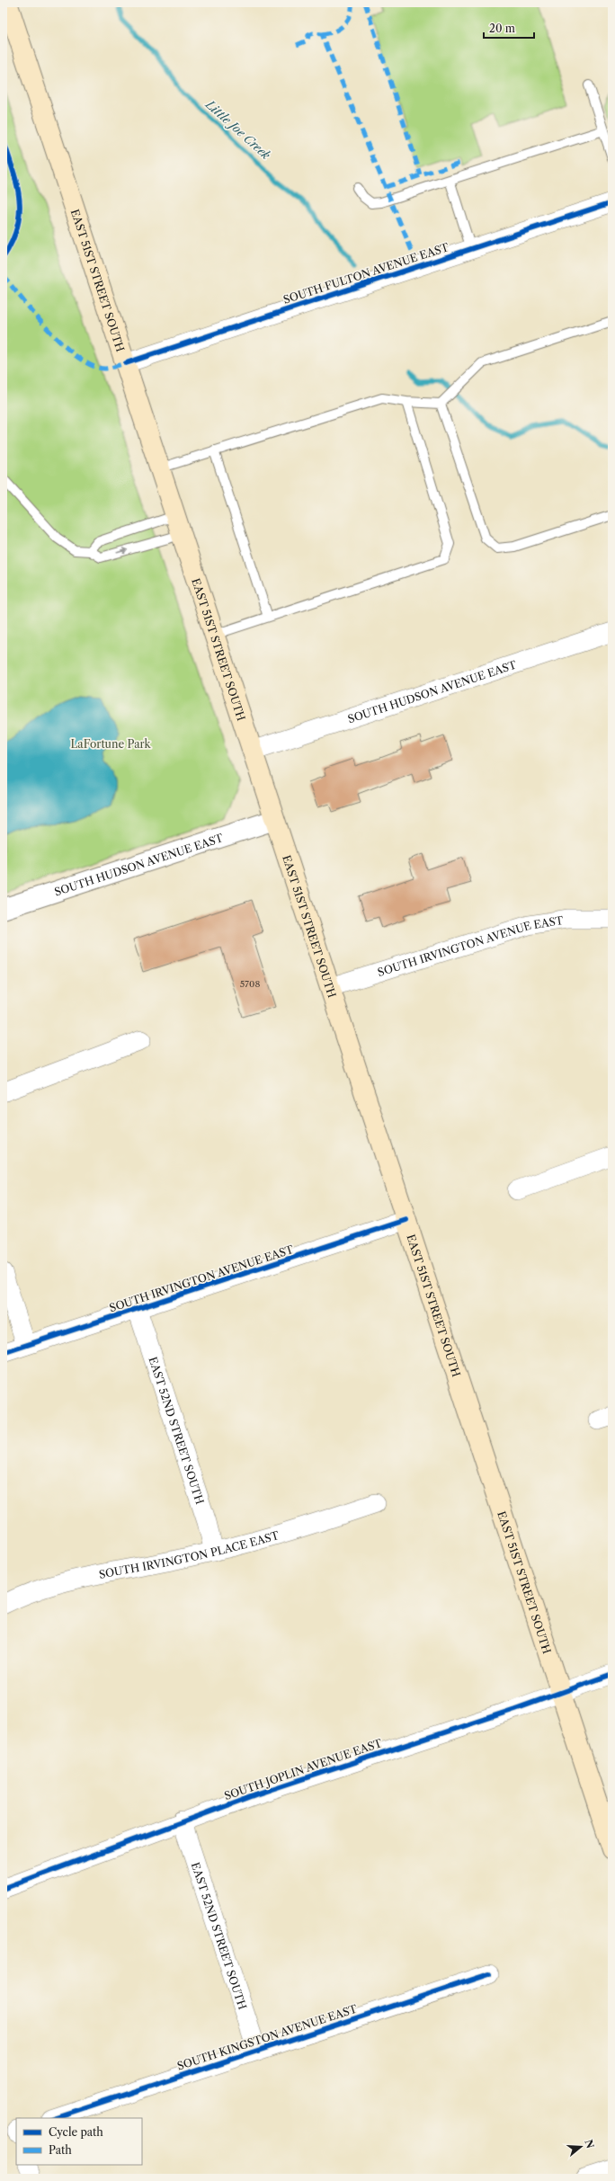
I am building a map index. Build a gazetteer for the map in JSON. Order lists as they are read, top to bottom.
{
  "streets": {
    "main road": ["EAST 51ST STREET SOUTH"],
    "street": [
      "SOUTH FULTON AVENUE EAST",
      "SOUTH HUDSON AVENUE EAST",
      "SOUTH IRVINGTON AVENUE EAST",
      "EAST 52ND STREET SOUTH",
      "SOUTH IRVINGTON PLACE EAST",
      "SOUTH JOPLIN AVENUE EAST",
      "SOUTH KINGSTON AVENUE EAST"
    ]
  },
  "crossings": [
    ["SOUTH FULTON AVENUE EAST", "EAST 51ST STREET SOUTH"],
    ["EAST 51ST STREET SOUTH", "SOUTH HUDSON AVENUE EAST"],
    ["EAST 51ST STREET SOUTH", "SOUTH IRVINGTON AVENUE EAST"],
    ["EAST 51ST STREET SOUTH", "SOUTH JOPLIN AVENUE EAST"],
    ["SOUTH IRVINGTON AVENUE EAST", "EAST 52ND STREET SOUTH"],
    ["EAST 52ND STREET SOUTH", "SOUTH IRVINGTON PLACE EAST"],
    ["EAST 52ND STREET SOUTH", "SOUTH JOPLIN AVENUE EAST"],
    ["EAST 52ND STREET SOUTH", "SOUTH KINGSTON AVENUE EAST"]
  ],
  "water": ["Little Joe Creek"],
  "parks": ["LaFortune Park"],
  "house_numbers": ["5708"],
  "legend": ["Cycle path", "Path"],
  "scale_bar": "20 m",
  "north": "right"
}
